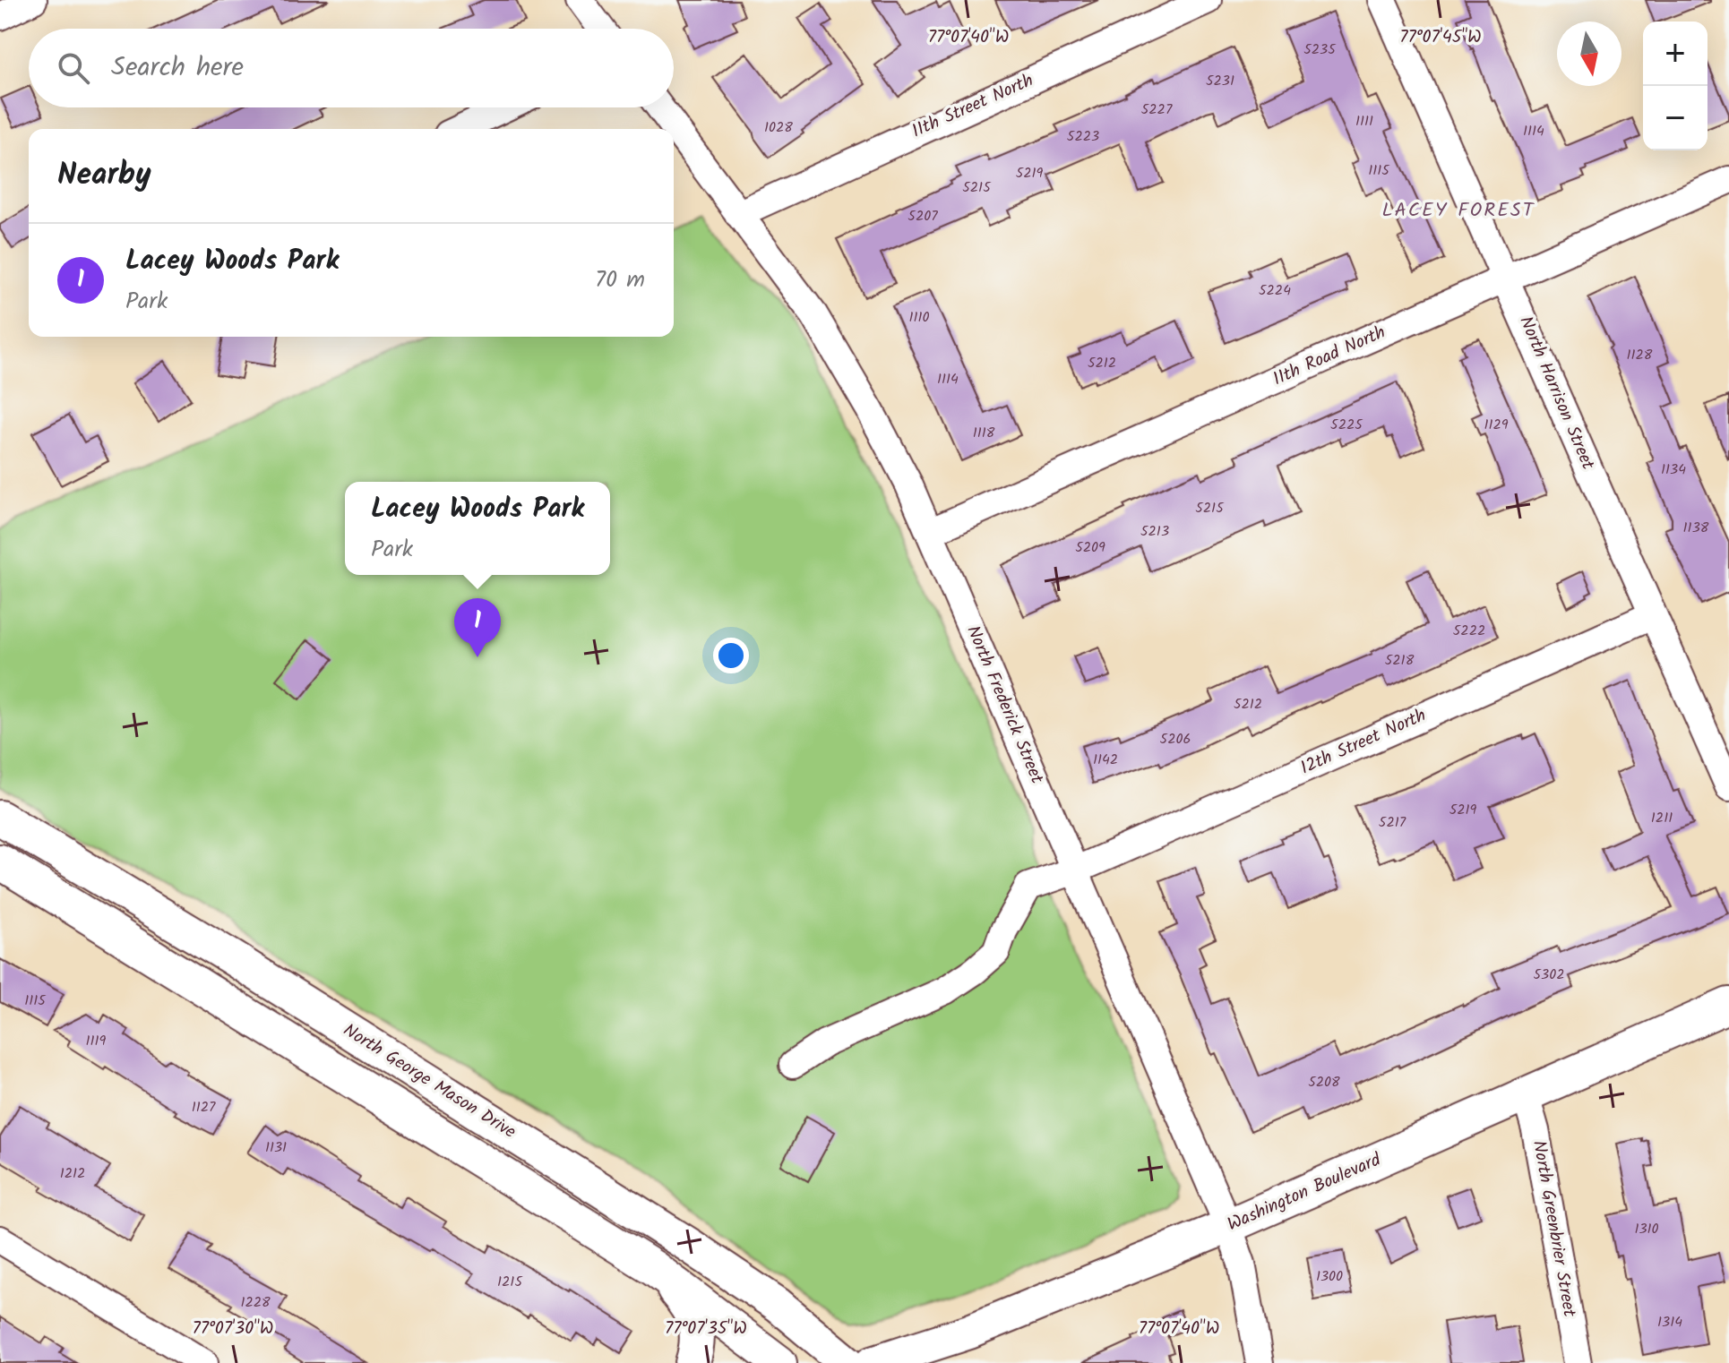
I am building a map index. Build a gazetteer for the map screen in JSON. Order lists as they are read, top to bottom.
{
  "streets": {
    "main road": ["North George Mason Drive", "Washington Boulevard"],
    "street": [
      "11th Street North",
      "11th Road North",
      "North Harrison Street",
      "North Frederick Street",
      "12th Street North",
      "North Greenbrier Street"
    ]
  },
  "crossings": [
    ["11th Street North", "North Frederick Street"],
    ["11th Road North", "North Harrison Street"],
    ["11th Road North", "North Frederick Street"],
    ["North Harrison Street", "12th Street North"],
    ["North Frederick Street", "12th Street North"],
    ["North Frederick Street", "Washington Boulevard"],
    ["Washington Boulevard", "North Greenbrier Street"]
  ],
  "districts": ["LACEY FOREST"],
  "house_numbers": [
    "5235",
    "5231",
    "5227",
    "1111",
    "1028",
    "1114",
    "5223",
    "1115",
    "5219",
    "5215",
    "5207",
    "5224",
    "1110",
    "1128",
    "5212",
    "1114",
    "5225",
    "1129",
    "1118",
    "1134",
    "5215",
    "1138",
    "5213",
    "5209",
    "5222",
    "5218",
    "5212",
    "5206",
    "1142",
    "5219",
    "1211",
    "5217",
    "5302",
    "1115",
    "1119",
    "5208",
    "1127",
    "1131",
    "1212",
    "1310",
    "1300",
    "1215",
    "1228",
    "1314"
  ],
  "north": "bottom",
  "page": {
    "map_buttons": ["+", "−"],
    "search": "Search here",
    "heading": "Nearby",
    "list": [
      {
        "mark": "1",
        "name": "Lacey Woods Park",
        "note": "Park",
        "value": "70 m"
      }
    ],
    "popup": ["Lacey Woods Park", "Park"],
    "pins": "1"
  },
  "coordinates": [
    "77°07'40\"W",
    "77°07'45\"W",
    "77°07'30\"W",
    "77°07'35\"W"
  ]
}
